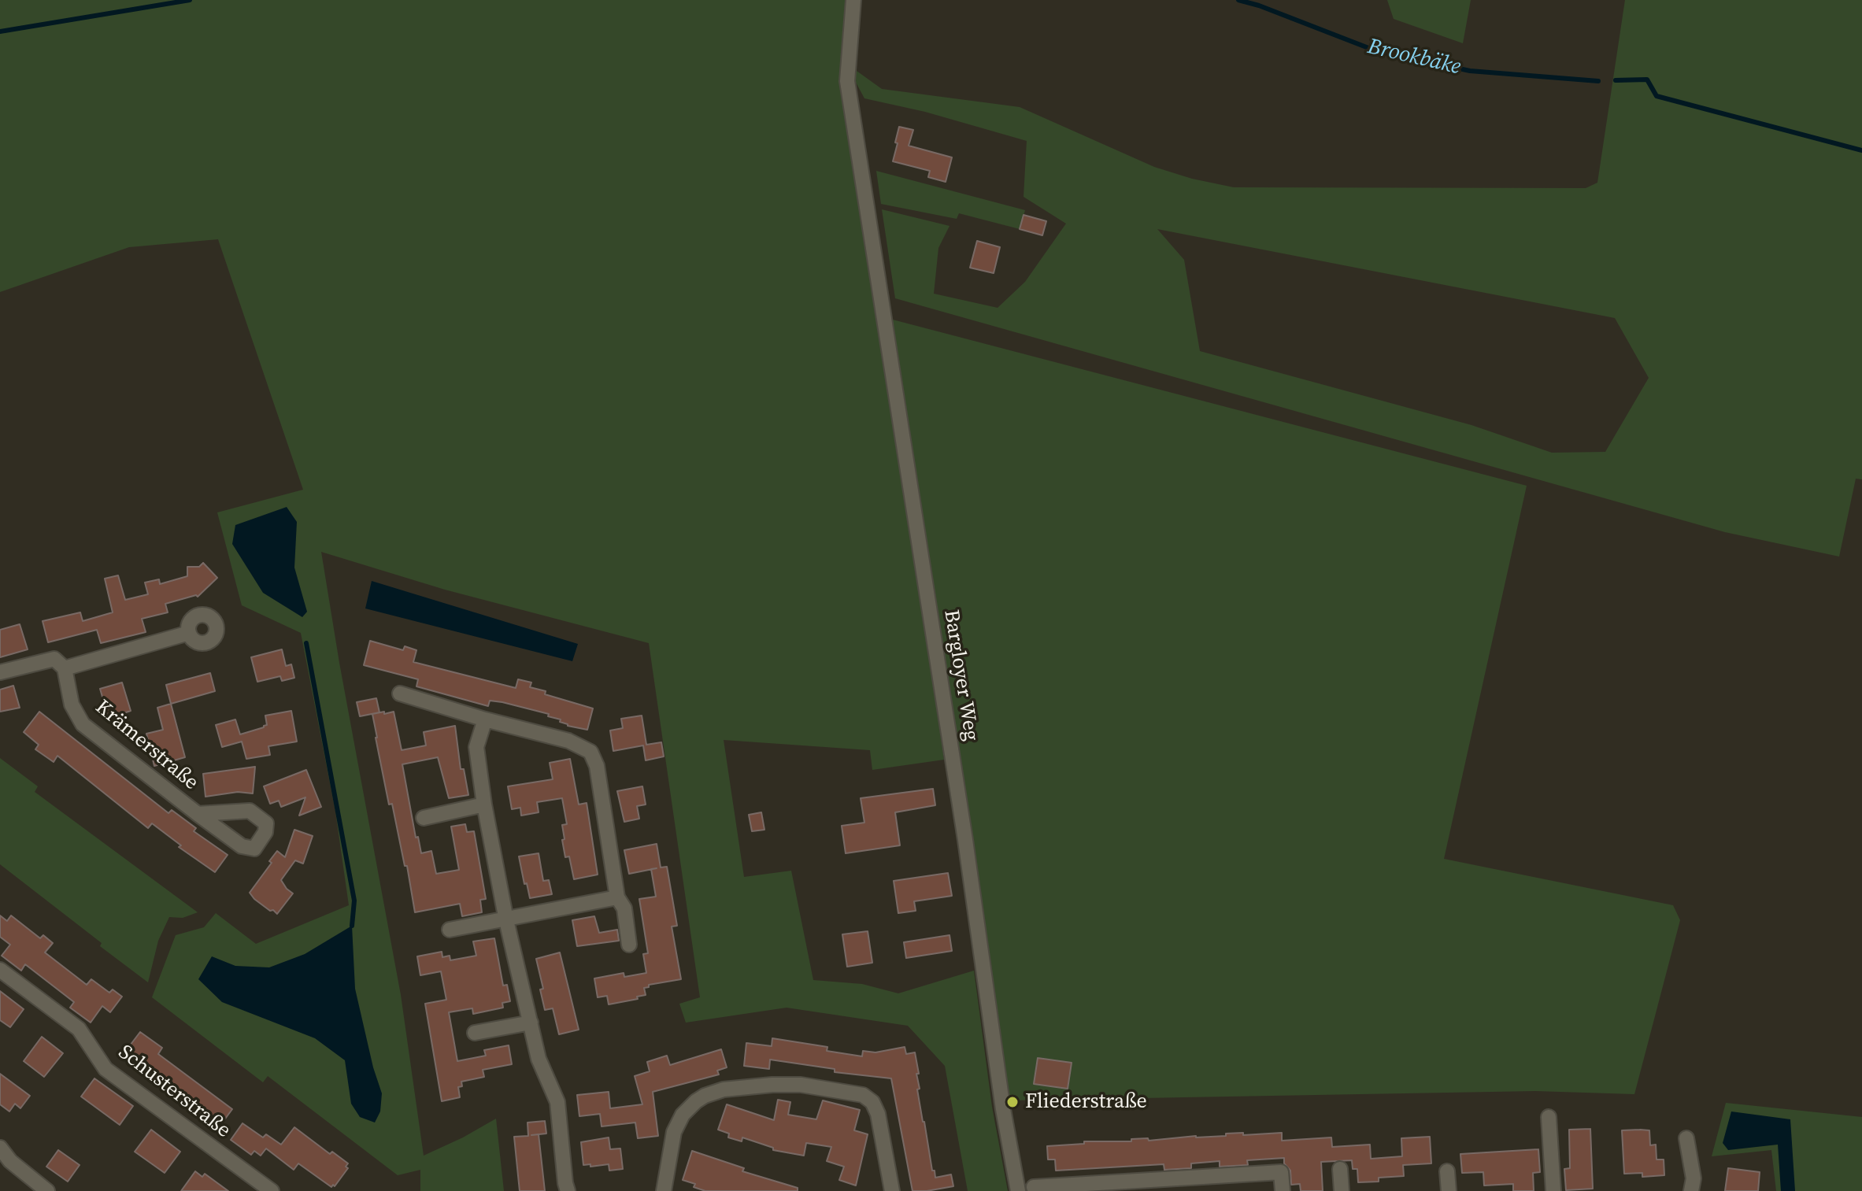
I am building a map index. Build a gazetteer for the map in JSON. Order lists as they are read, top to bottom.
{
  "streets": {
    "street": ["Bargloyer Weg", "Krämerstraße", "Schusterstraße"]
  },
  "water": ["Brookbäke"],
  "places": ["Fliederstraße"]
}
